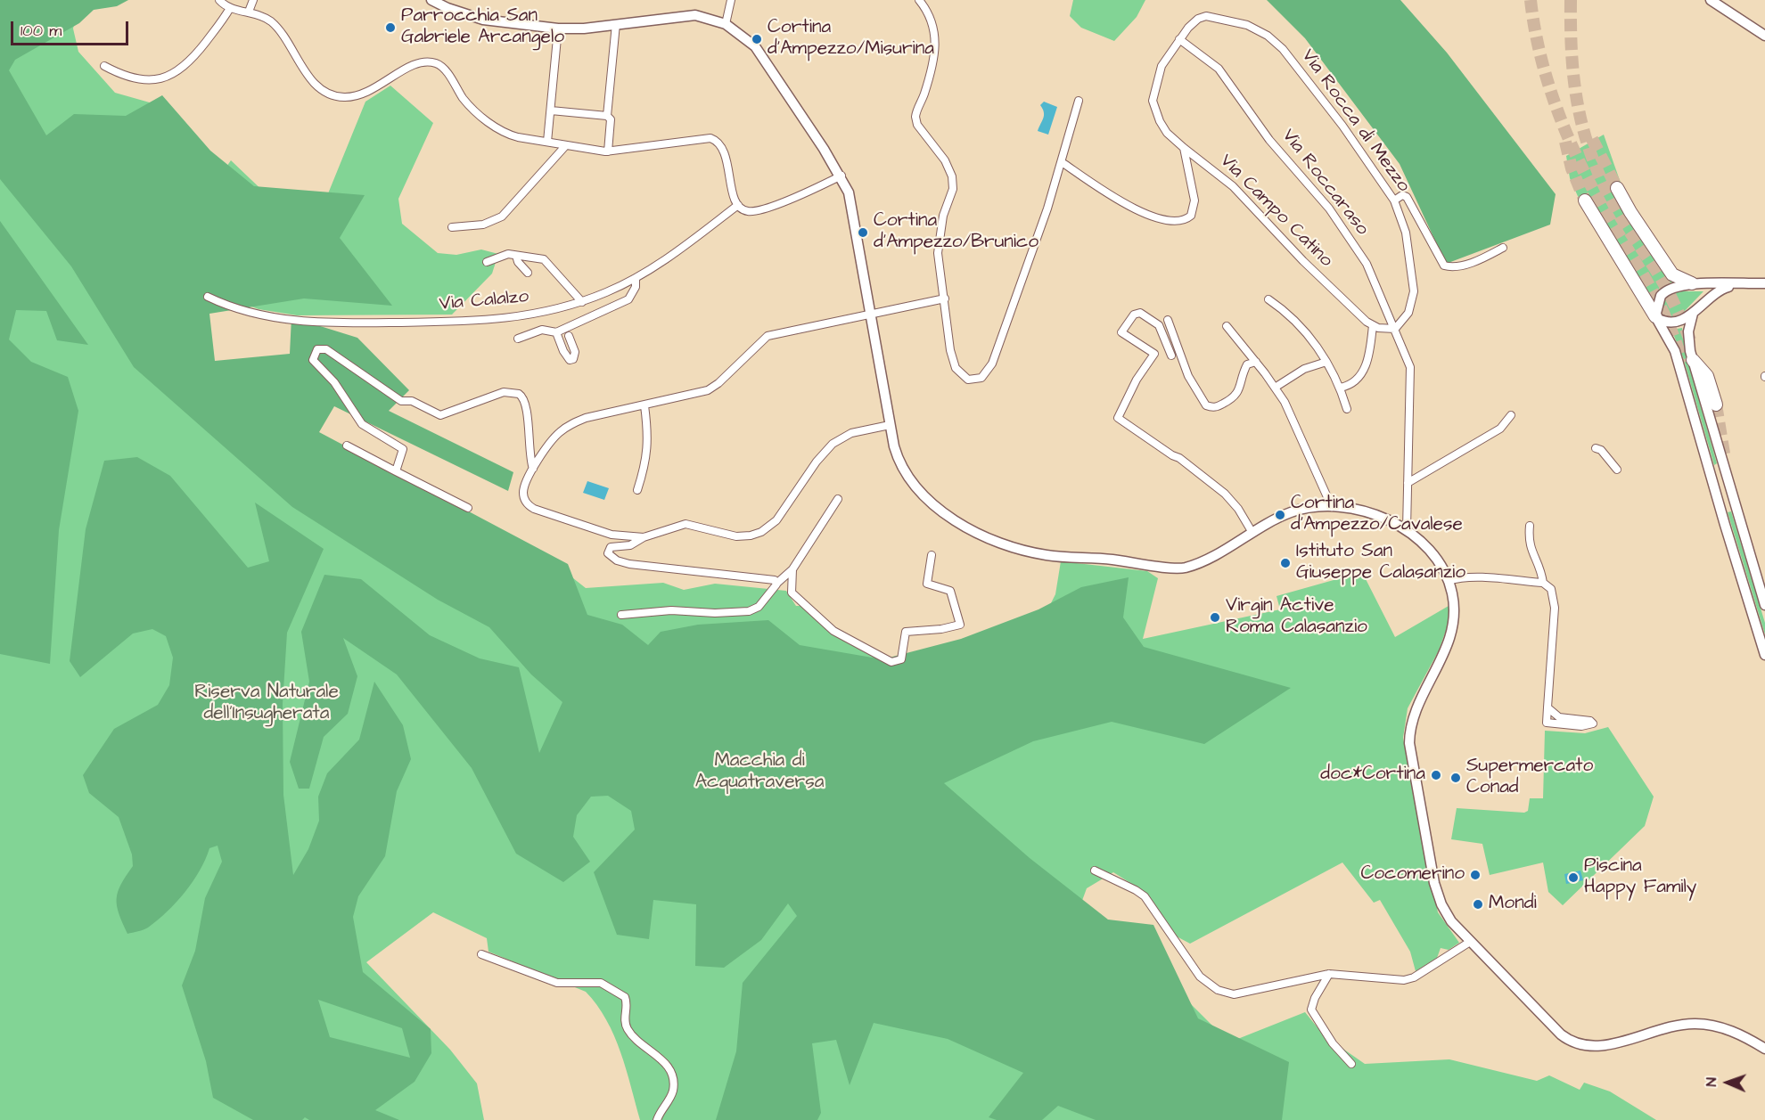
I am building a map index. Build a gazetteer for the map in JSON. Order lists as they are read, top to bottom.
{
  "streets": {
    "street": [
      "Via Rocca di Mezzo",
      "Via Roccaraso",
      "Via Campo Catino",
      "Via Calalzo"
    ]
  },
  "crossings": [
    ["Via Rocca di Mezzo", "Via Roccaraso"],
    ["Via Rocca di Mezzo", "Via Campo Catino"],
    ["Via Roccaraso", "Via Campo Catino"]
  ],
  "parks": ["Riserva Naturale dell'Insugherata", "Macchia di Acquatraversa"],
  "places": [
    "Parrocchia San Gabriele Arcangelo",
    "Cortina d'Ampezzo/Misurina",
    "Cortina d'Ampezzo/Brunico",
    "Cortina d'Ampezzo/Cavalese",
    "Istituto San Giuseppe Calasanzio",
    "Virgin Active Roma Calasanzio",
    "doc*Cortina",
    "Supermercato Conad",
    "Cocomerino",
    "Piscina Happy Family",
    "Mondi"
  ],
  "scale_bar": "100 m",
  "north": "left"
}
